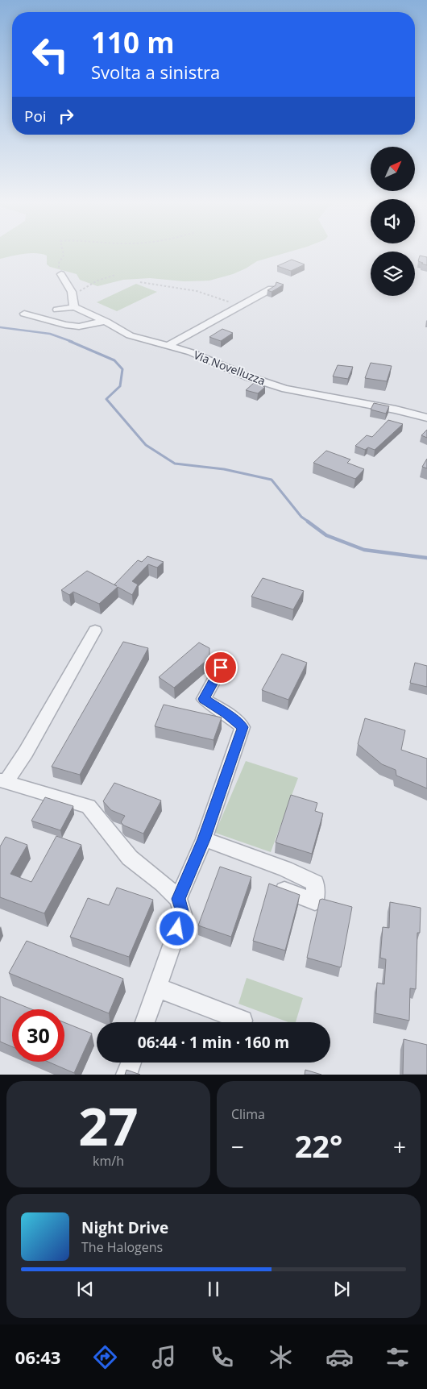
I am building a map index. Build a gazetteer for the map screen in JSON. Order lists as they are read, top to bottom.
{
  "streets": {
    "street": ["Via Novelluzza"]
  },
  "north": "top right",
  "page": {
    "turn": ["110 m", "Svolta a sinistra"],
    "then": "Poi",
    "limit": "30",
    "trip": "06:44 · 1 min · 160 m",
    "tile": [
      ["27", "km/h"],
      "Clima"
    ],
    "heat": ["−", "22°", "+"],
    "song": ["Night Drive", "The Halogens"],
    "tabs": "06:43"
  }
}
